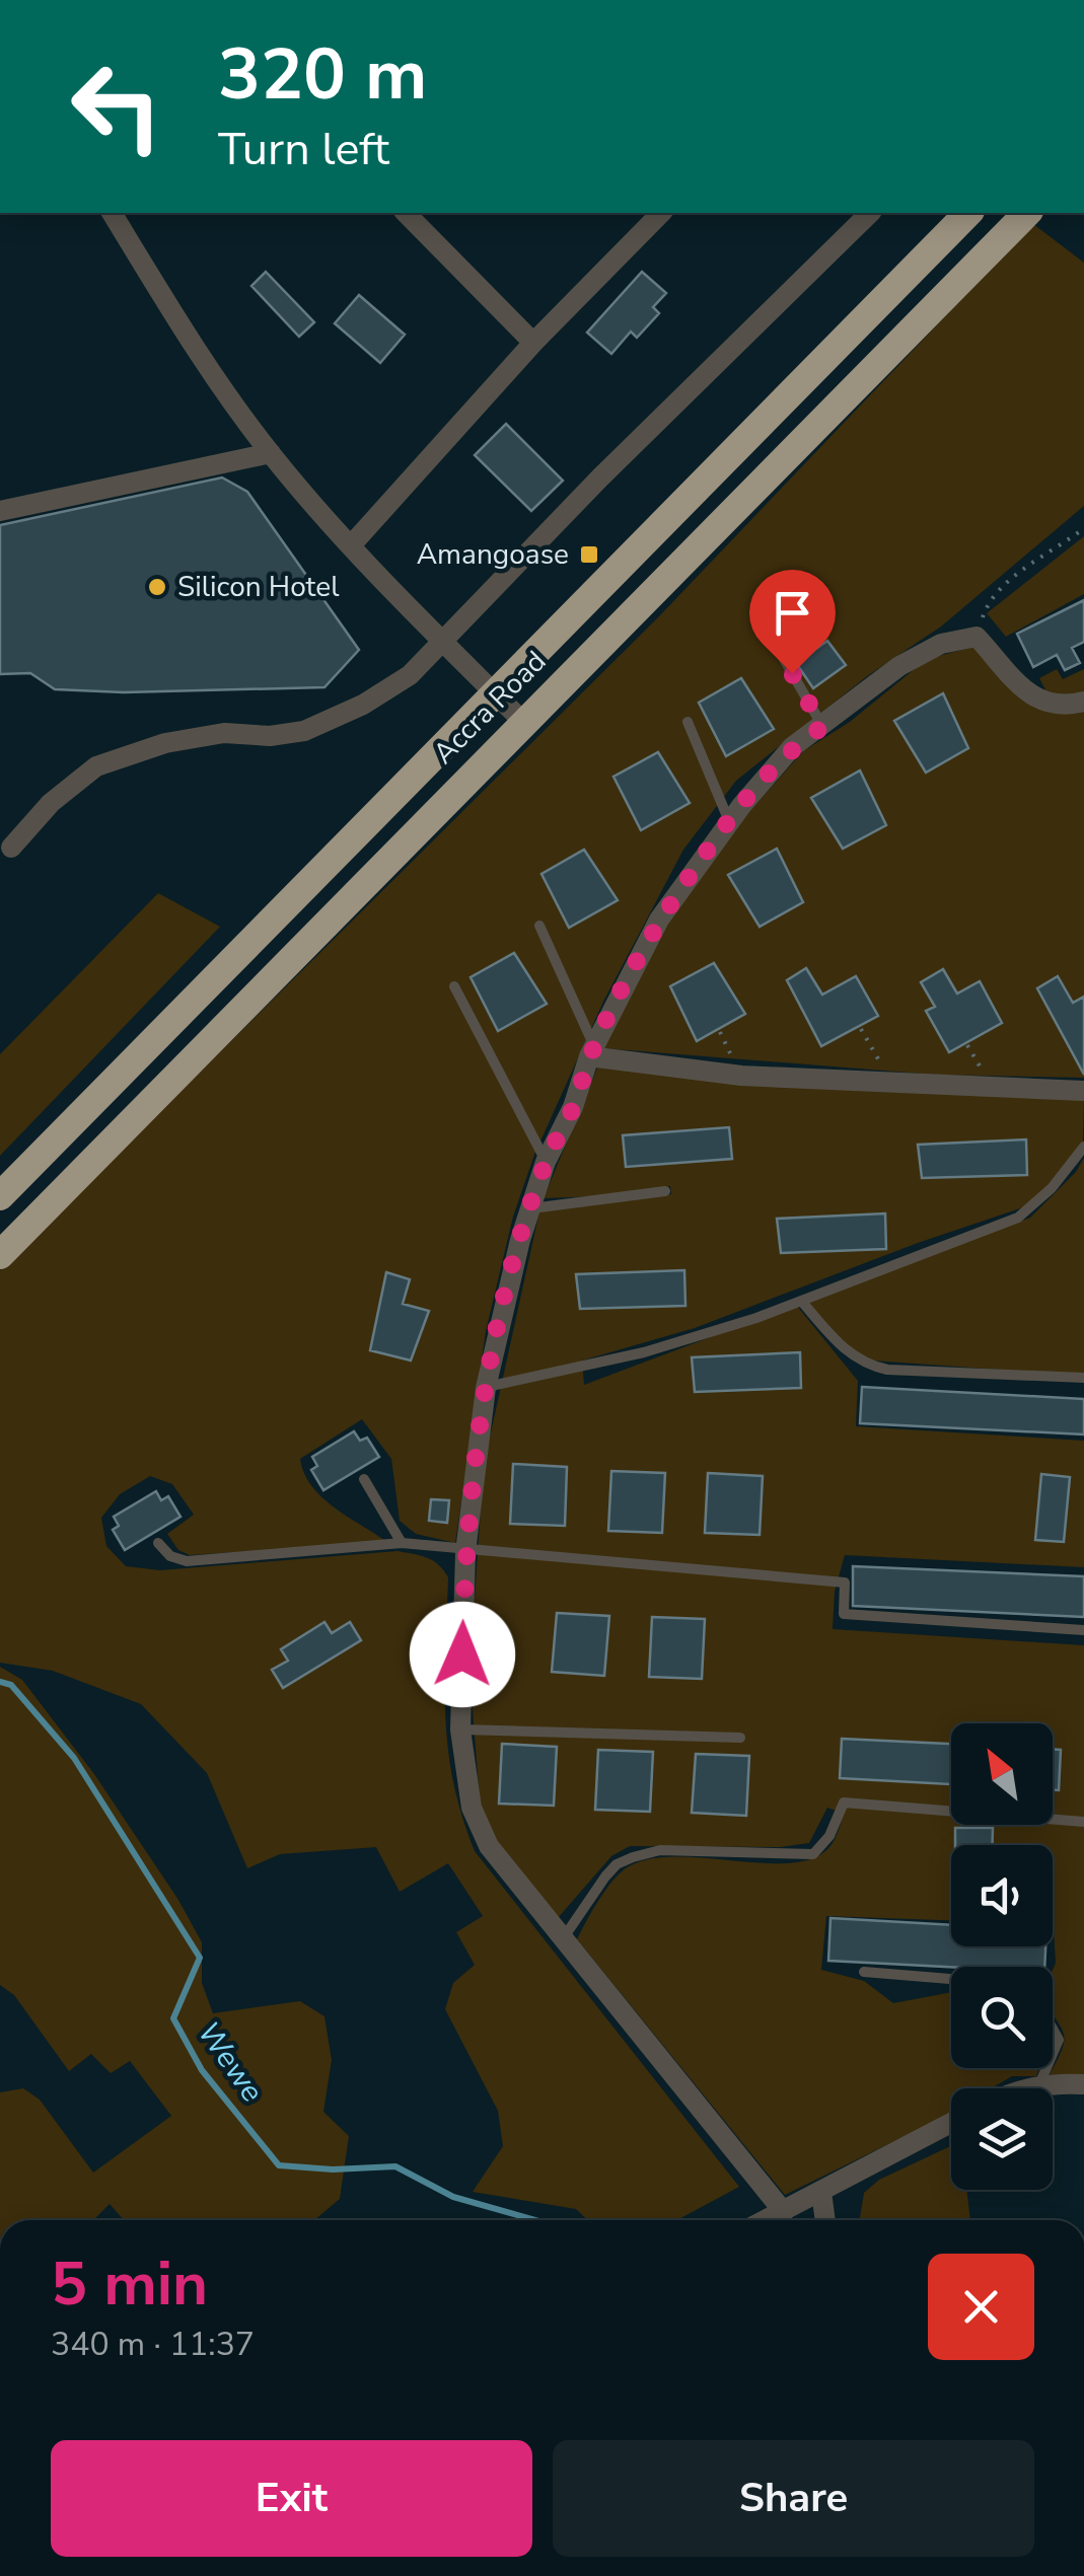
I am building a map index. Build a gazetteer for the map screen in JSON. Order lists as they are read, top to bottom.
{
  "streets": {
    "highway": ["Accra Road"]
  },
  "water": ["Wewe"],
  "places": {
    "transit": ["Amangoase"],
    "other": ["Silicon Hotel"]
  },
  "north": "top left",
  "page": {
    "turn": ["320 m", "Turn left"],
    "heading": ["5 min", "340 m · 11:37"],
    "buttons": ["Exit", "Share"]
  }
}
